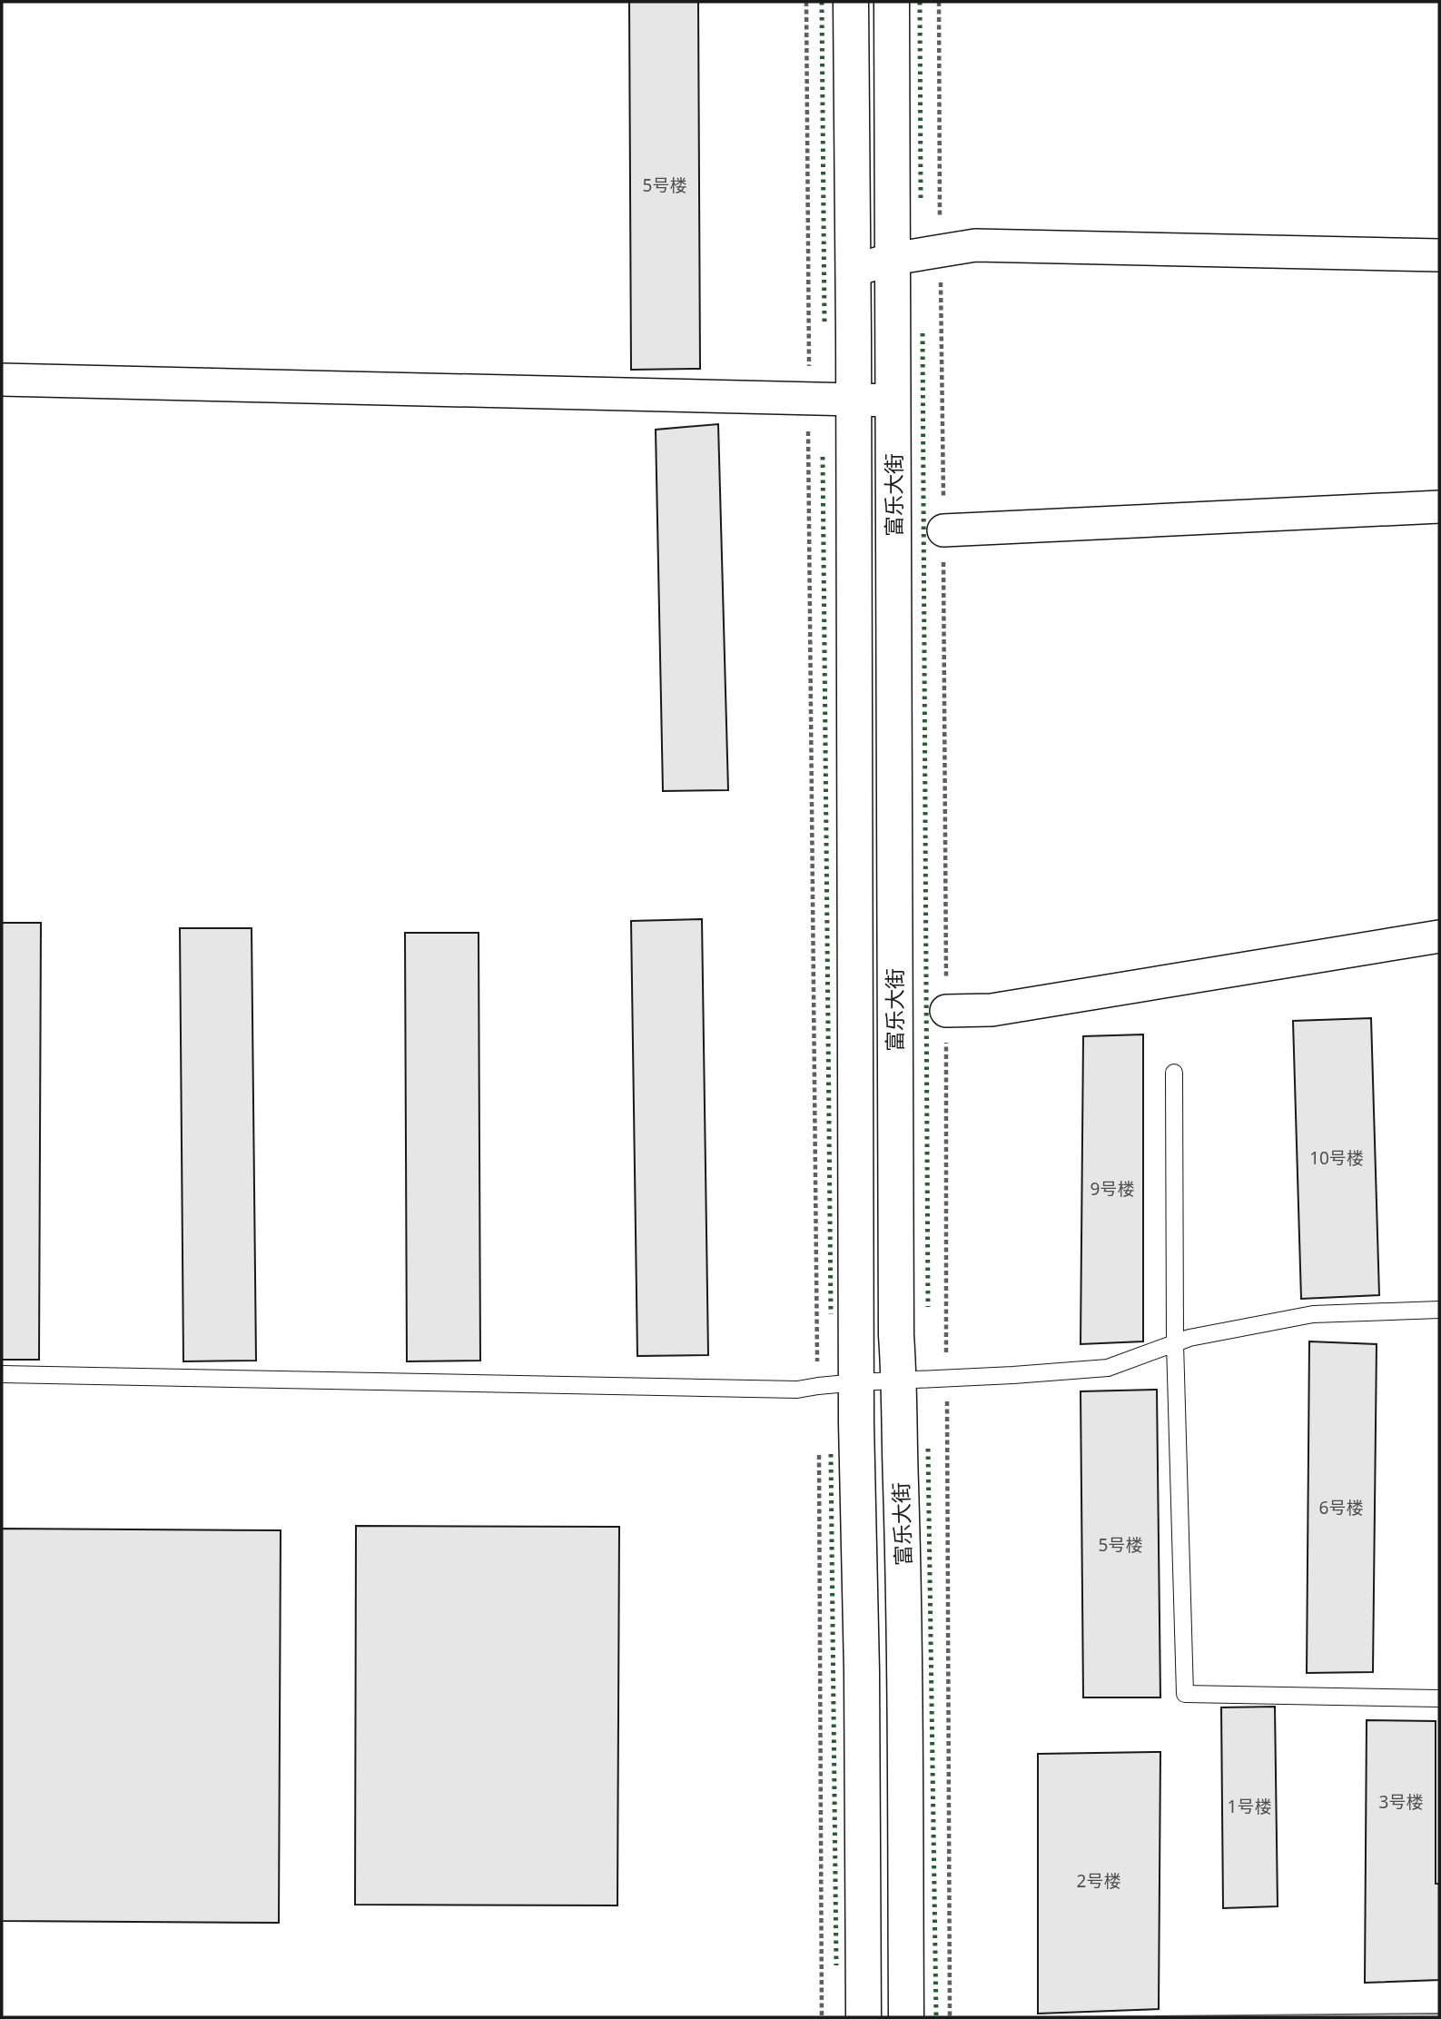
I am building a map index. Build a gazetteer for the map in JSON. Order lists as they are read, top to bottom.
{
  "streets": {
    "main road": ["富乐大街"]
  },
  "house_numbers": [
    "5号楼",
    "10号楼",
    "9号楼",
    "6号楼",
    "5号楼",
    "3号楼",
    "1号楼",
    "2号楼"
  ]
}
